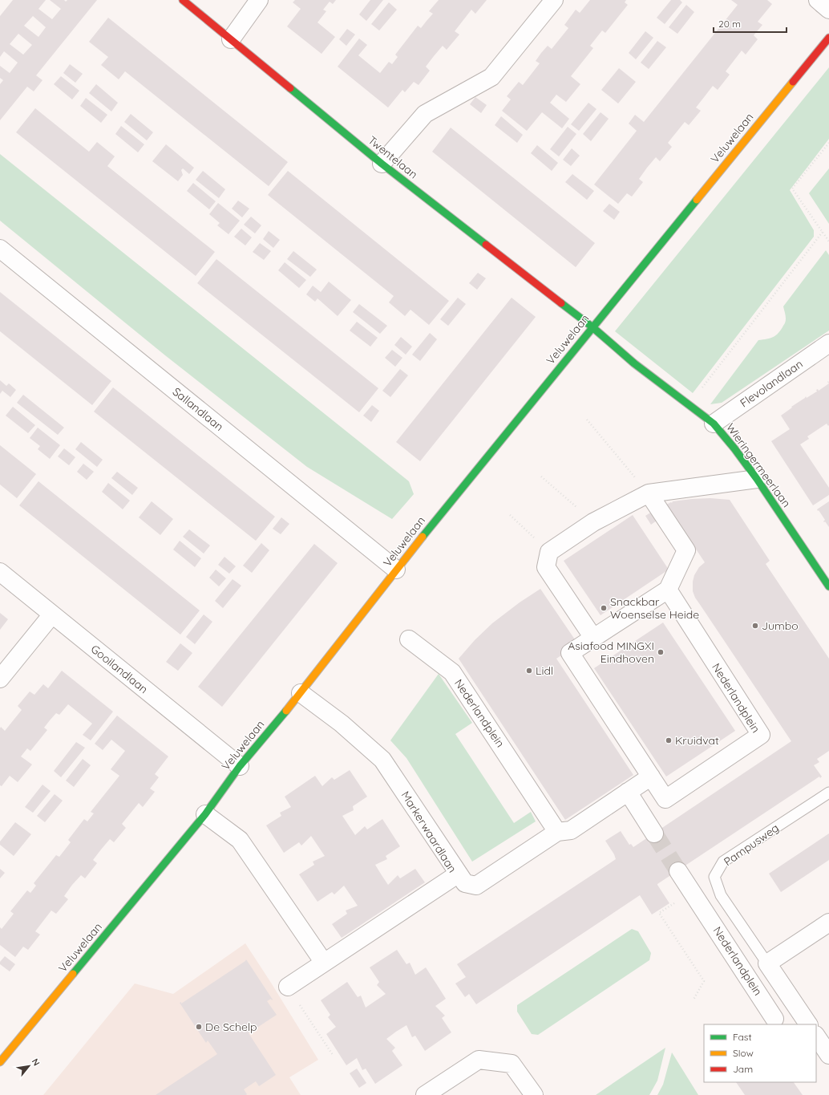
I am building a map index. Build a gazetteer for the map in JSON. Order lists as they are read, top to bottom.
{
  "streets": {
    "street": [
      "Veluwelaan",
      "Twentelaan",
      "Flevolandlaan",
      "Sallandlaan",
      "Wieringermeerlaan",
      "Gooilandlaan",
      "Nederlandplein",
      "Markerwaardlaan",
      "Pampusweg"
    ]
  },
  "crossings": [
    ["Veluwelaan", "Twentelaan"],
    ["Veluwelaan", "Sallandlaan"],
    ["Veluwelaan", "Wieringermeerlaan"],
    ["Veluwelaan", "Gooilandlaan"],
    ["Veluwelaan", "Markerwaardlaan"],
    ["Twentelaan", "Wieringermeerlaan"],
    ["Flevolandlaan", "Wieringermeerlaan"]
  ],
  "places": [
    "Snackbar Woenselse Heide",
    "Jumbo",
    "Asiafood MINGXI Eindhoven",
    "Lidl",
    "Kruidvat",
    "De Schelp"
  ],
  "legend": ["Fast", "Slow", "Jam"],
  "scale_bar": "20 m",
  "north": "top right"
}
